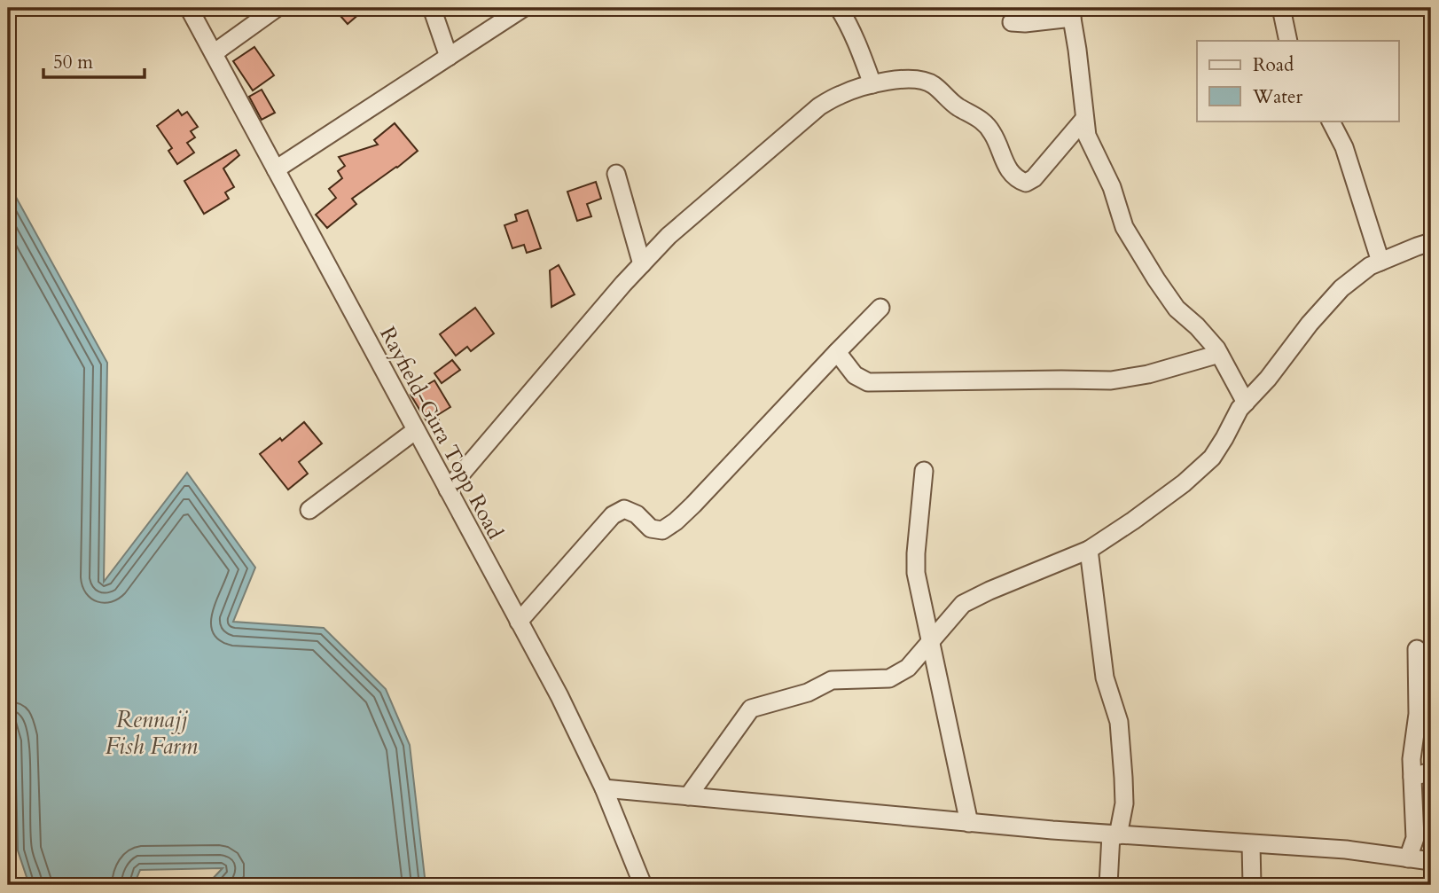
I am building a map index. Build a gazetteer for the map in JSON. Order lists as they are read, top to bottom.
{
  "streets": {
    "street": ["Rayfield-Gura Topp Road"]
  },
  "water": ["Rennajj Fish Farm"],
  "legend": ["Road", "Water"],
  "scale_bar": "50 m"
}
